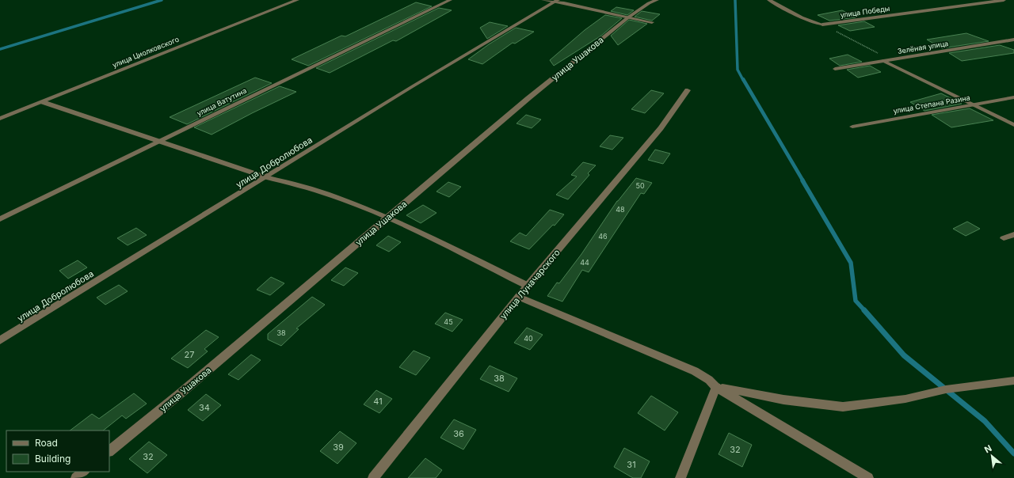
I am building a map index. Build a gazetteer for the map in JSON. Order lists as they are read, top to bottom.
{
  "streets": {
    "street": [
      "улица Победы",
      "Зелёная улица",
      "улица Циолковского",
      "улица Ушакова",
      "улица Ватутина",
      "улица Степана Разина",
      "улица Добролюбова",
      "улица Луначарского"
    ]
  },
  "house_numbers": [
    "50",
    "48",
    "46",
    "44",
    "45",
    "38",
    "40",
    "27",
    "38",
    "41",
    "34",
    "36",
    "39",
    "32",
    "32",
    "31"
  ],
  "legend": ["Road", "Building"],
  "north": "top left"
}
